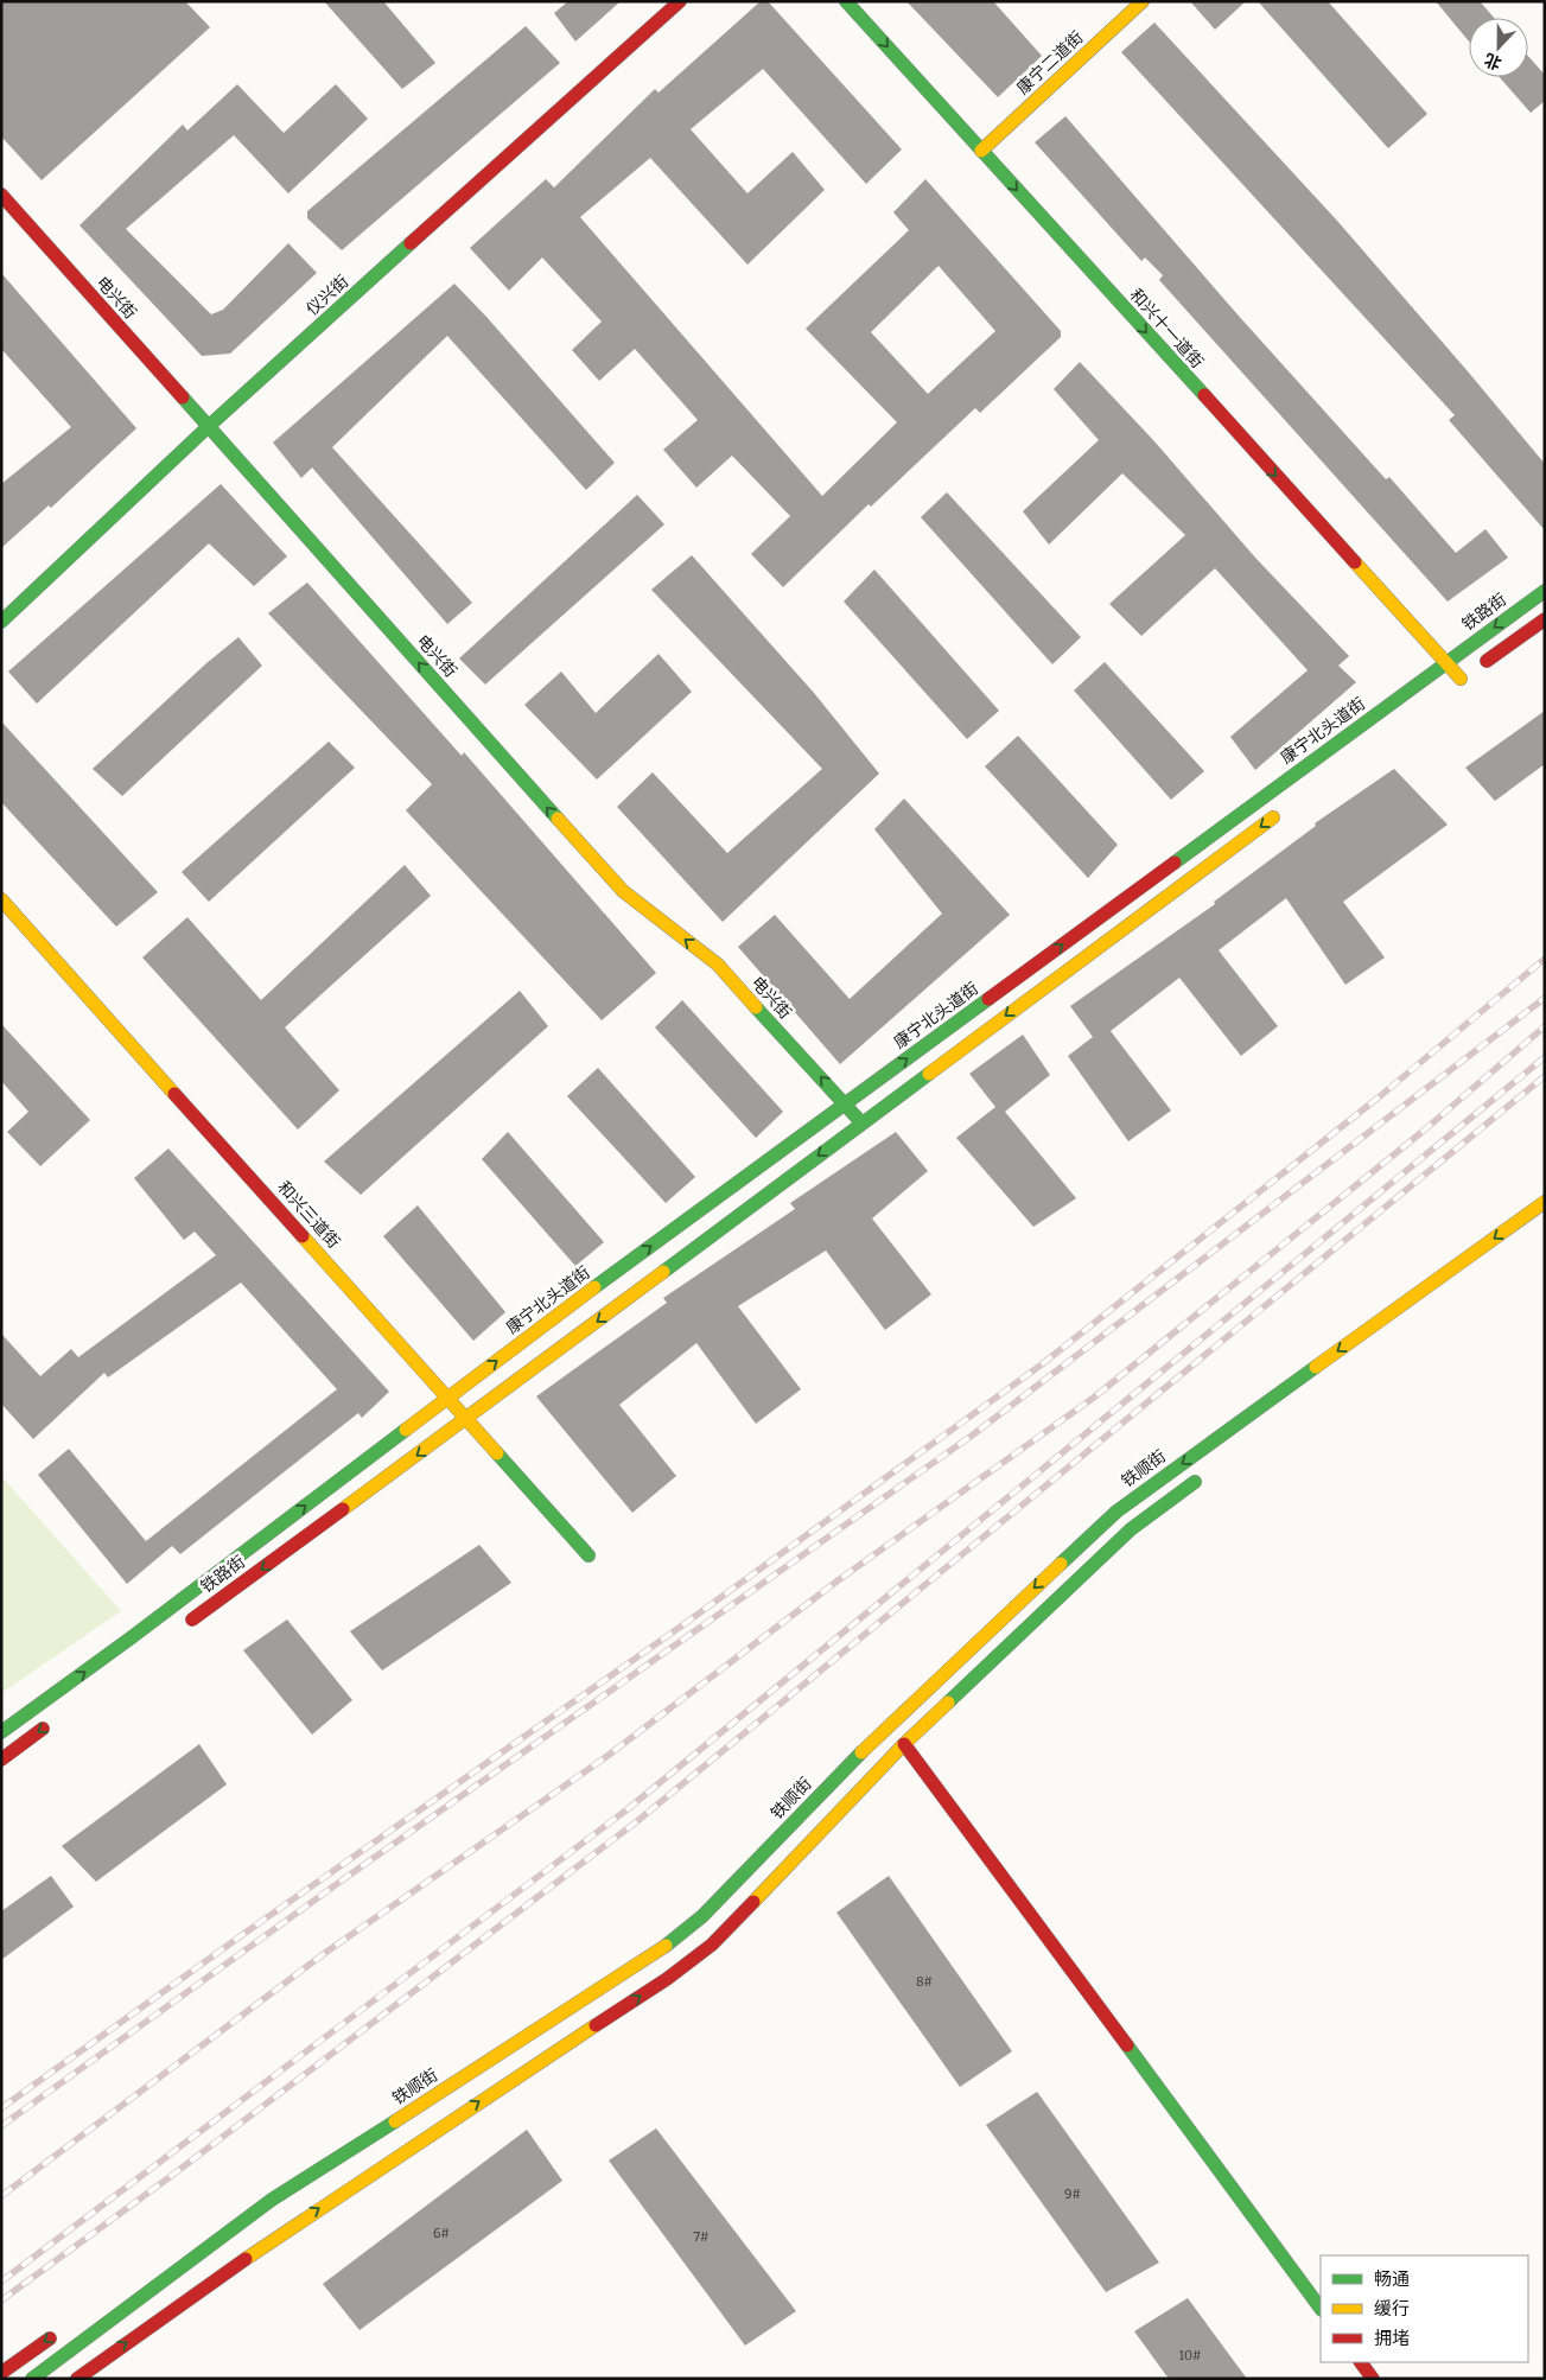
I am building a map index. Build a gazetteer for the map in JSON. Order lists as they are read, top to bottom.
{
  "streets": {
    "main road": [
      "康宁二道街",
      "仪兴街",
      "电兴街",
      "和兴十一道街",
      "铁路街",
      "康宁北头道街",
      "和兴三道街",
      "铁顺街"
    ]
  },
  "crossings": [
    ["康宁二道街", "和兴十一道街"],
    ["仪兴街", "电兴街"],
    ["电兴街", "康宁北头道街"],
    ["和兴十一道街", "铁路街"],
    ["和兴十一道街", "康宁北头道街"],
    ["铁路街", "康宁北头道街"],
    ["铁路街", "和兴三道街"],
    ["康宁北头道街", "和兴三道街"]
  ],
  "one_way": ["电兴街", "和兴十一道街"],
  "house_numbers": [
    "8#",
    "9#",
    "6#",
    "7#",
    "10#"
  ],
  "legend": ["畅通", "缓行", "拥堵"],
  "north": "bottom"
}
